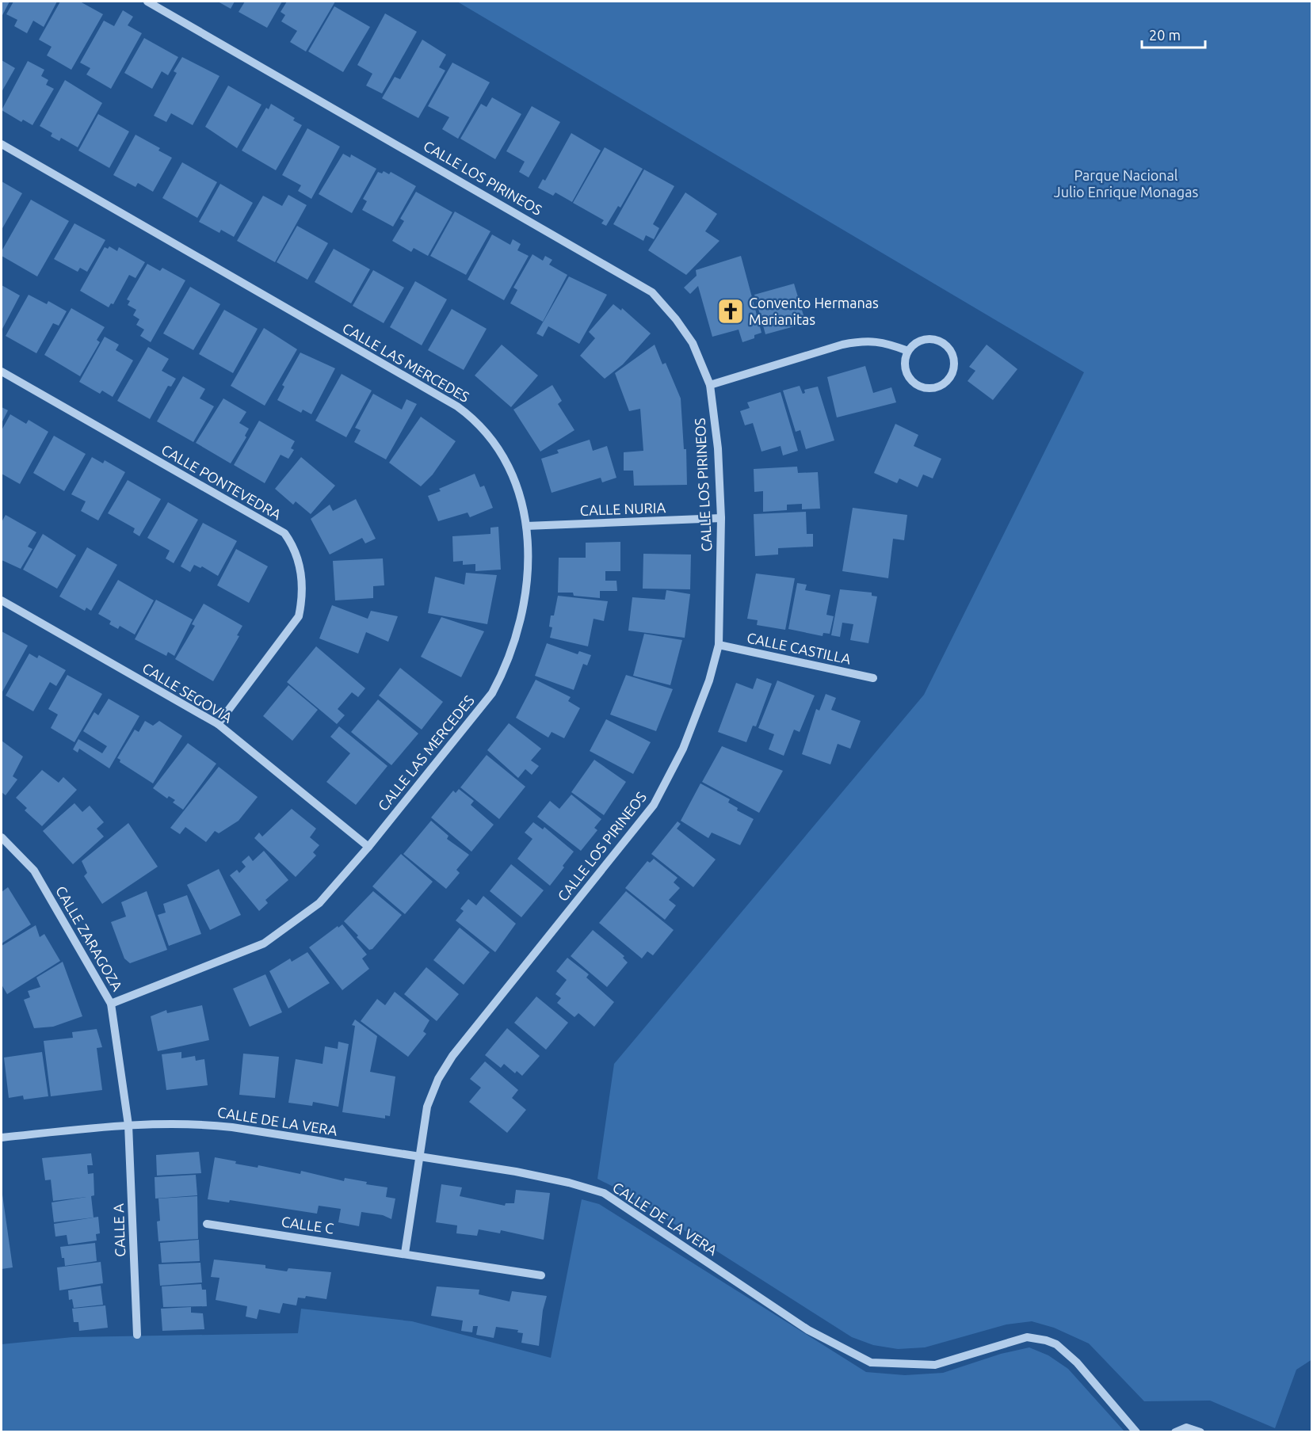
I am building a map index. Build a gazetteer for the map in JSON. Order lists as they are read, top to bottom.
{
  "streets": {
    "street": [
      "CALLE LOS PIRINEOS",
      "CALLE LAS MERCEDES",
      "CALLE PONTEVEDRA",
      "CALLE NURIA",
      "CALLE CASTILLA",
      "CALLE SEGOVIA",
      "CALLE ZARAGOZA",
      "CALLE DE LA VERA",
      "CALLE C",
      "CALLE A"
    ]
  },
  "crossings": [
    ["CALLE LOS PIRINEOS", "CALLE NURIA"],
    ["CALLE LOS PIRINEOS", "CALLE CASTILLA"],
    ["CALLE LOS PIRINEOS", "CALLE DE LA VERA"],
    ["CALLE LAS MERCEDES", "CALLE NURIA"],
    ["CALLE LAS MERCEDES", "CALLE SEGOVIA"],
    ["CALLE LAS MERCEDES", "CALLE ZARAGOZA"],
    ["CALLE PONTEVEDRA", "CALLE SEGOVIA"],
    ["CALLE ZARAGOZA", "CALLE DE LA VERA"],
    ["CALLE ZARAGOZA", "CALLE A"],
    ["CALLE DE LA VERA", "CALLE A"]
  ],
  "parks": ["Parque Nacional Julio Enrique Monagas"],
  "places": {
    "church": ["Convento Hermanas Marianitas"]
  },
  "scale_bar": "20 m"
}
